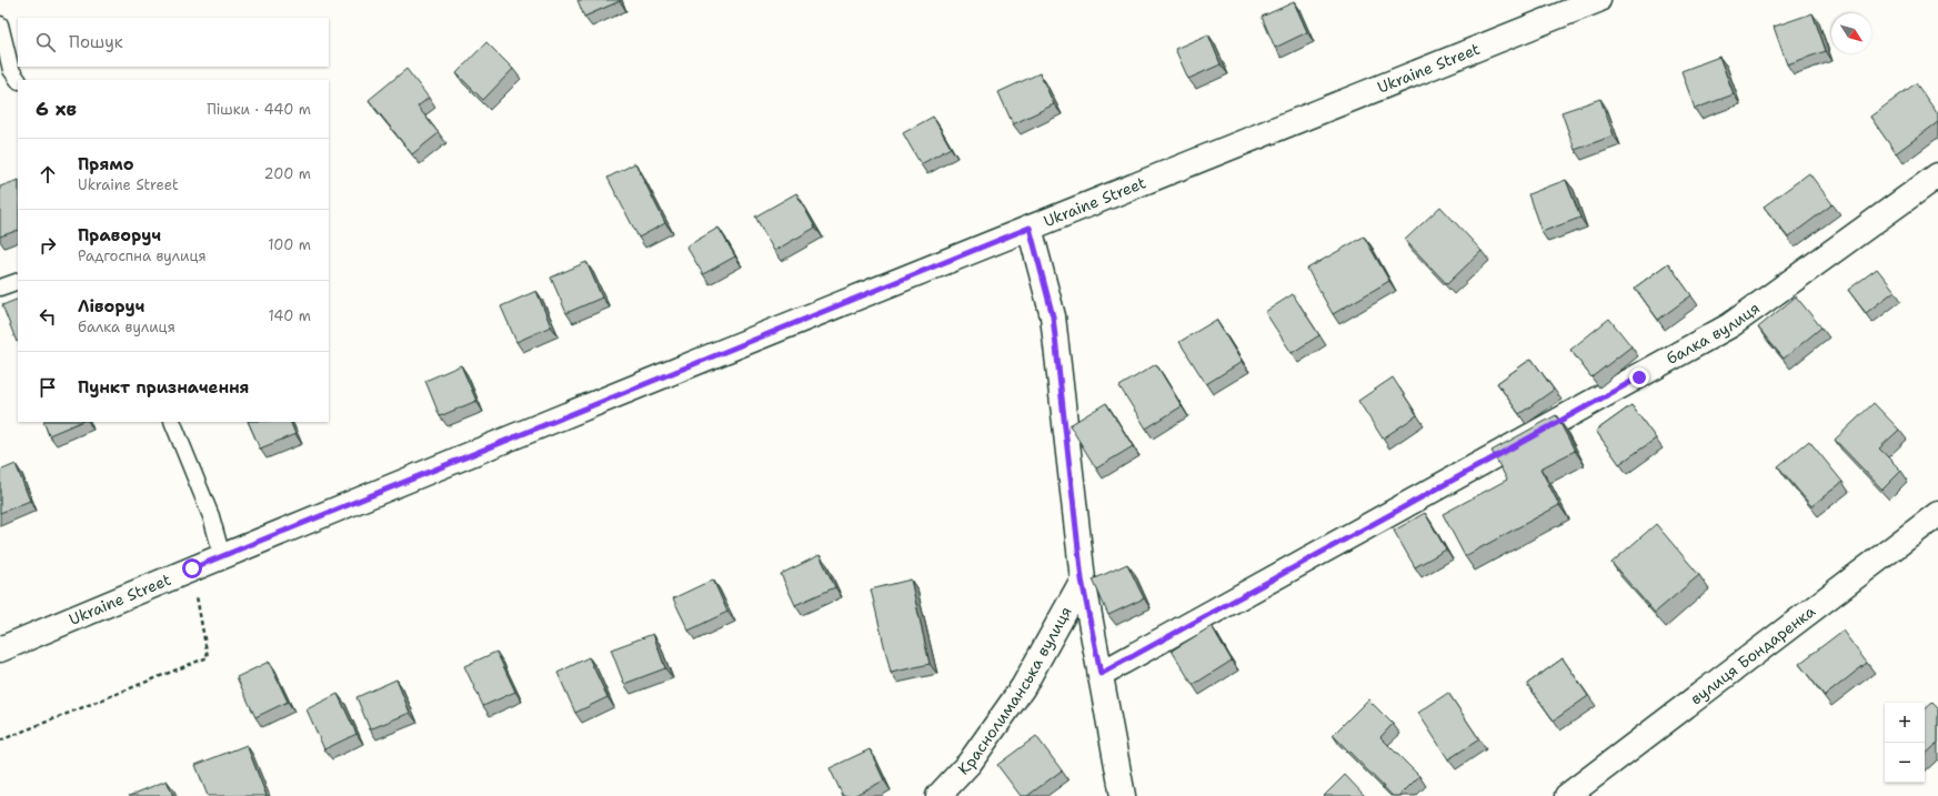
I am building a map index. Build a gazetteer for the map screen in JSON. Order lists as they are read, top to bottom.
{
  "streets": {
    "street": [
      "Ukraine Street",
      "балка вулиця",
      "вулиця Бондаренка",
      "Краснолиманська вулиця"
    ]
  },
  "north": "bottom right",
  "page": {
    "search": "Пошук",
    "heading": ["6 хв", "Пішки · 440 m"],
    "list": [
      ["Прямо", "Ukraine Street", "200 m"],
      ["Праворуч", "Радгоспна вулиця", "100 m"],
      ["Ліворуч", "балка вулиця", "140 m"],
      "Пункт призначення"
    ],
    "map_buttons": ["+", "−"]
  }
}
